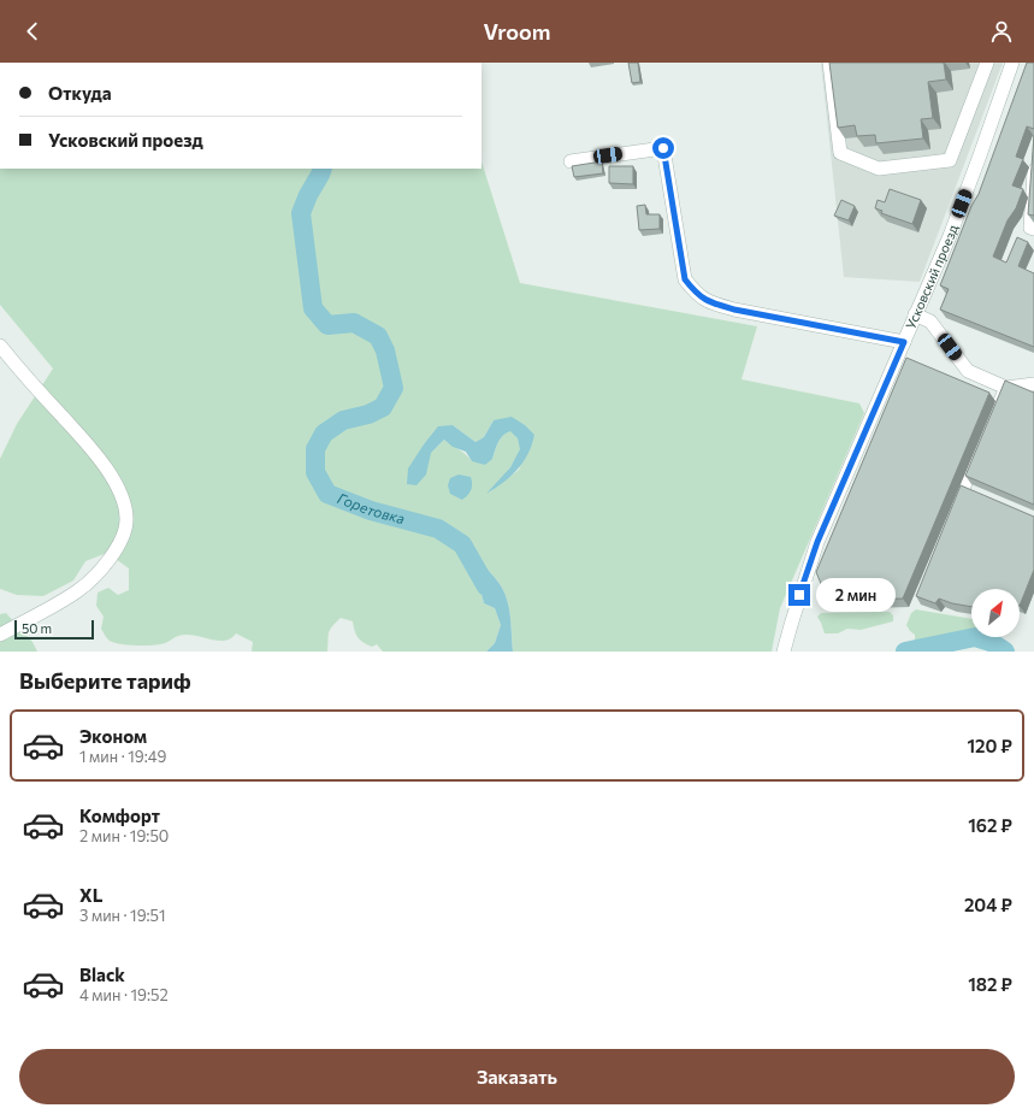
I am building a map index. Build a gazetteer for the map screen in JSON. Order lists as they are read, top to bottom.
{
  "streets": {
    "street": ["Усковский проезд"]
  },
  "water": ["Горетовка"],
  "scale_bar": "50 m",
  "north": "top right",
  "page": {
    "header": "Vroom",
    "banner": ["Откуда", "Усковский проезд"],
    "bubble": "2 мин",
    "scale": "50 m",
    "heading": "Выберите тариф",
    "list": [
      {
        "name": "Эконом",
        "note": "1 мин · 19:49",
        "value": "120 ₽"
      },
      {
        "name": "Комфорт",
        "note": "2 мин · 19:50",
        "value": "162 ₽"
      },
      {
        "name": "XL",
        "note": "3 мин · 19:51",
        "value": "204 ₽"
      },
      {
        "name": "Black",
        "note": "4 мин · 19:52",
        "value": "182 ₽"
      }
    ],
    "buttons": "Заказать"
  }
}
